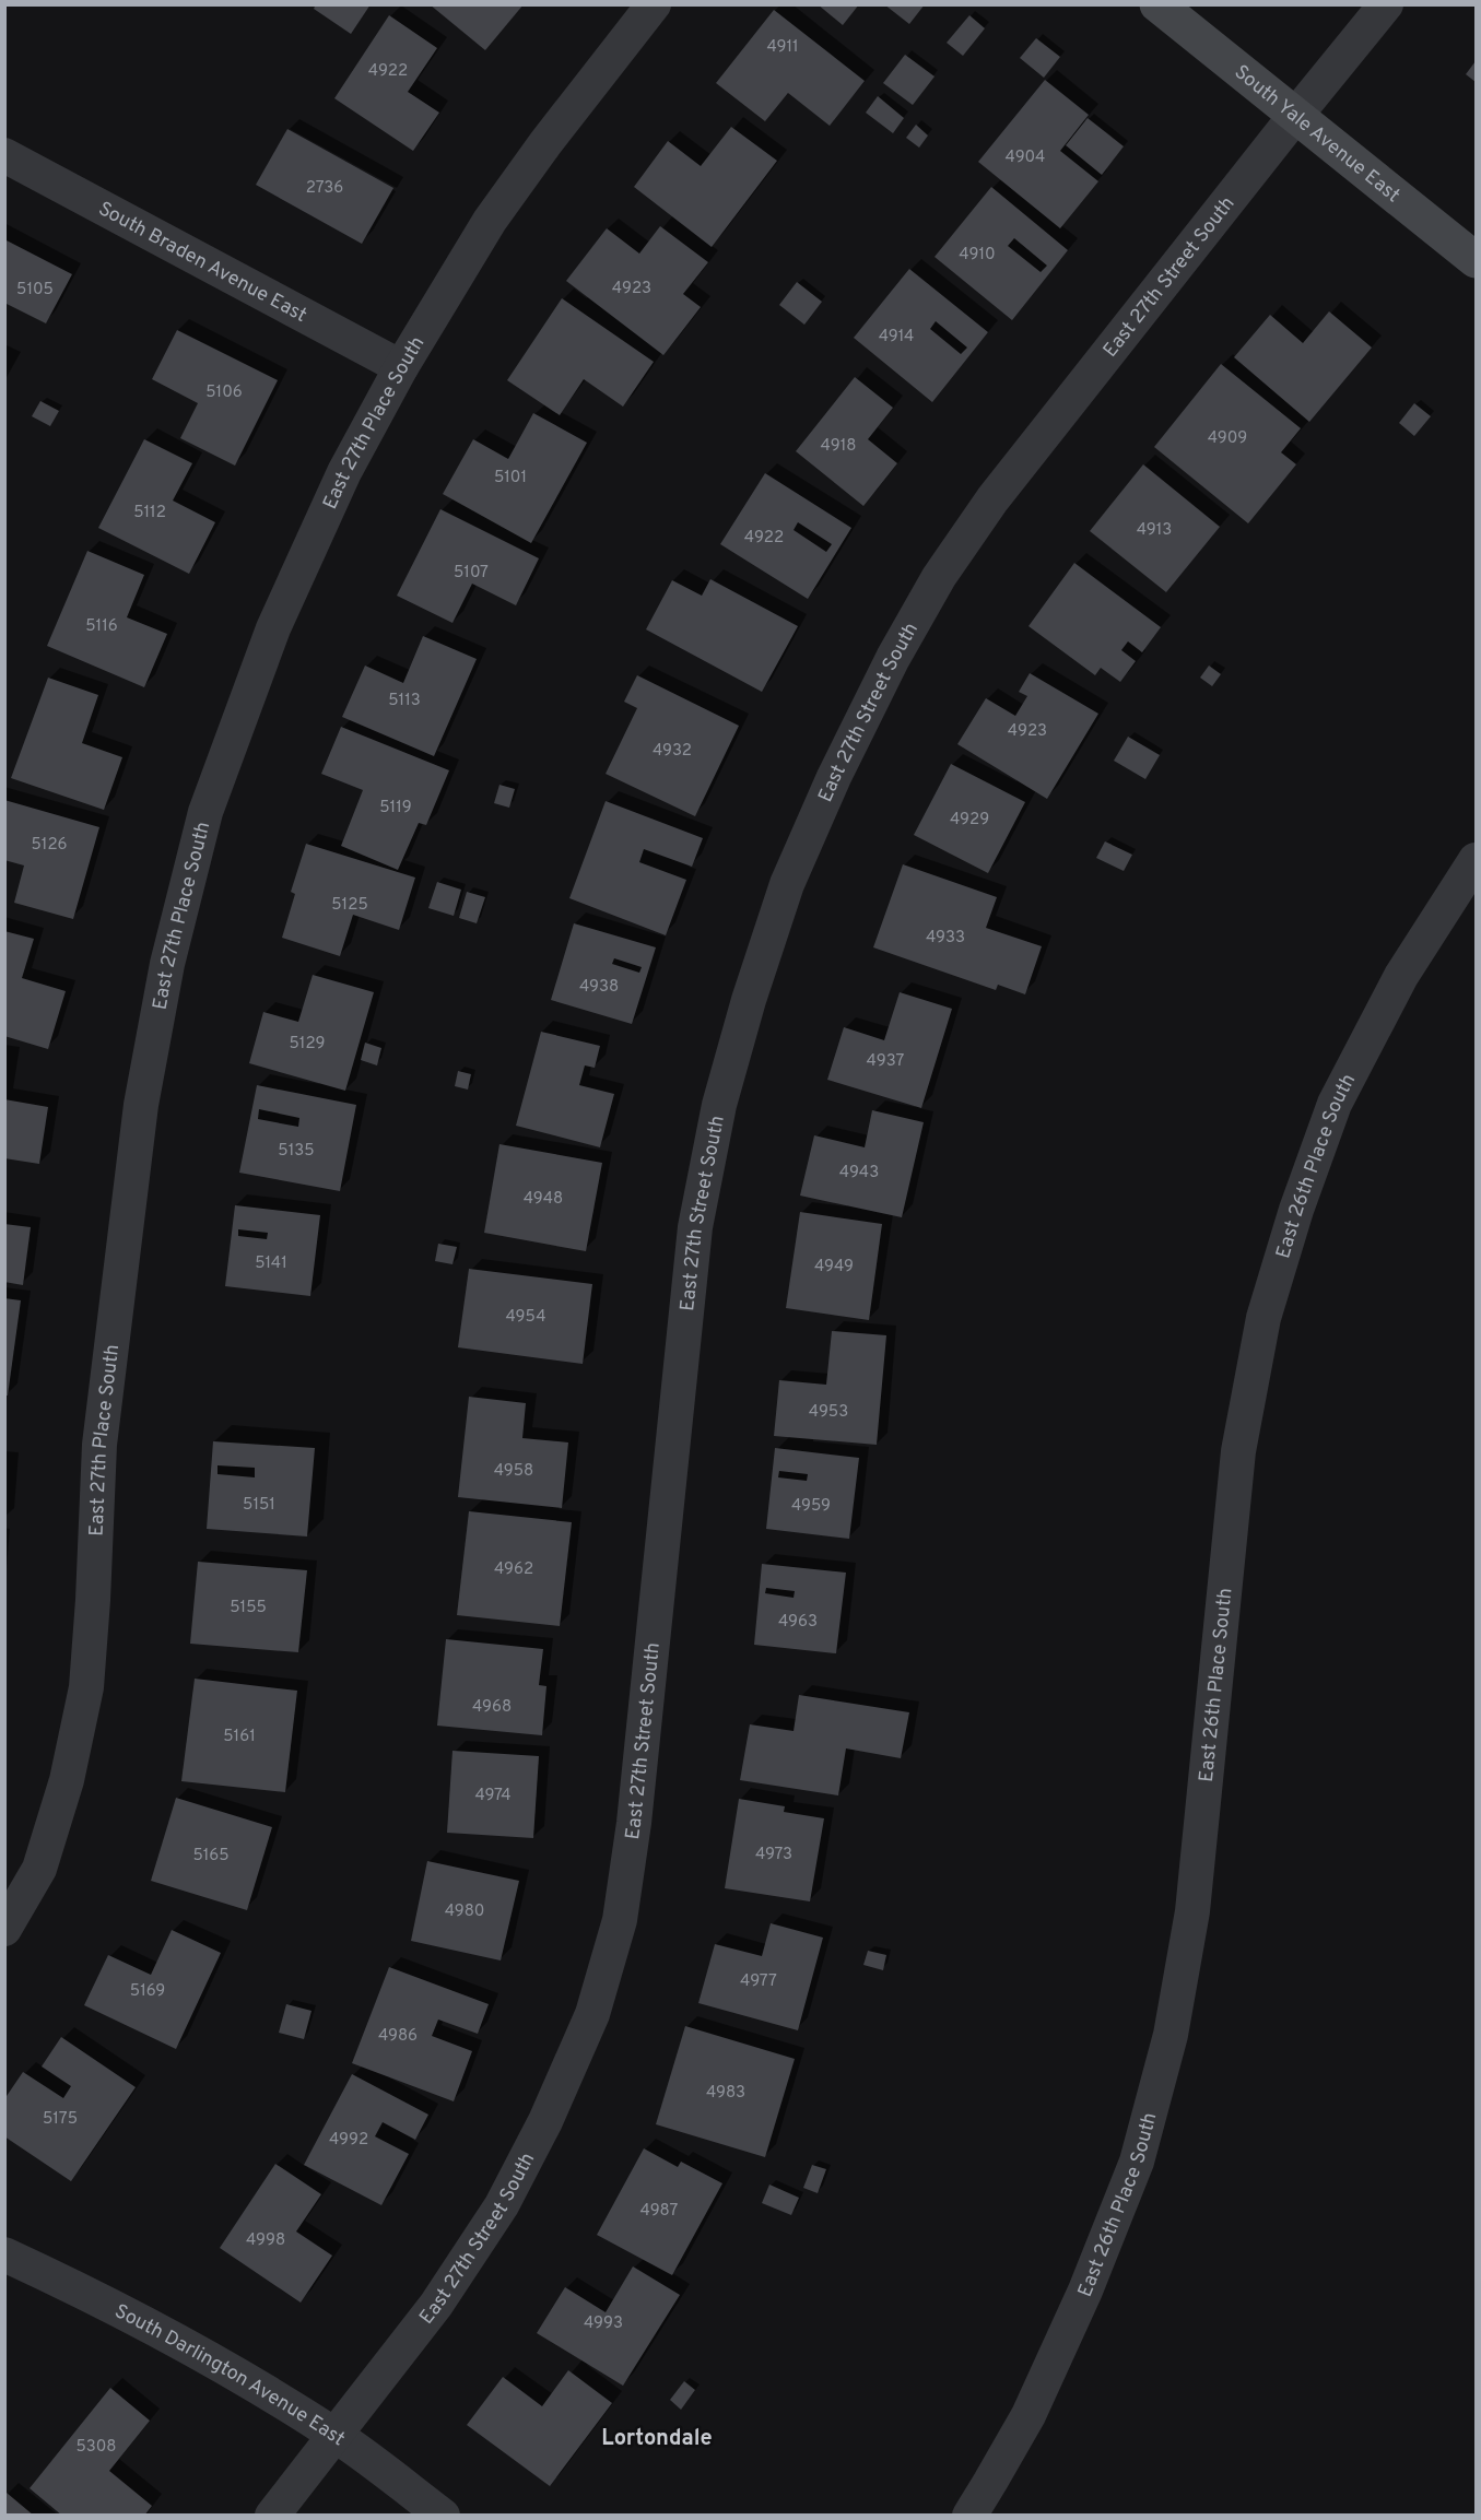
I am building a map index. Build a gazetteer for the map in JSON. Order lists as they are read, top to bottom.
{
  "streets": {
    "main road": ["South Yale Avenue East"],
    "street": [
      "South Braden Avenue East",
      "East 27th Street South",
      "East 27th Place South",
      "East 26th Place South",
      "South Darlington Avenue East"
    ]
  },
  "crossings": [
    ["South Yale Avenue East", "East 27th Street South"],
    ["South Braden Avenue East", "East 27th Place South"],
    ["East 27th Street South", "South Darlington Avenue East"]
  ],
  "districts": ["Lortondale"],
  "house_numbers": [
    "4911",
    "4922",
    "4904",
    "2736",
    "4910",
    "4923",
    "5105",
    "4914",
    "5106",
    "4909",
    "4918",
    "5101",
    "5112",
    "4913",
    "4922",
    "5107",
    "5116",
    "5113",
    "4923",
    "4932",
    "5119",
    "4929",
    "5126",
    "5125",
    "4933",
    "4938",
    "5129",
    "4937",
    "5135",
    "4943",
    "4948",
    "5141",
    "4949",
    "4954",
    "4953",
    "4958",
    "5151",
    "4959",
    "4962",
    "5155",
    "4963",
    "4968",
    "5161",
    "4974",
    "4973",
    "5165",
    "4980",
    "4977",
    "5169",
    "4986",
    "4983",
    "5175",
    "4992",
    "4987",
    "4998",
    "4993",
    "5308"
  ]
}
